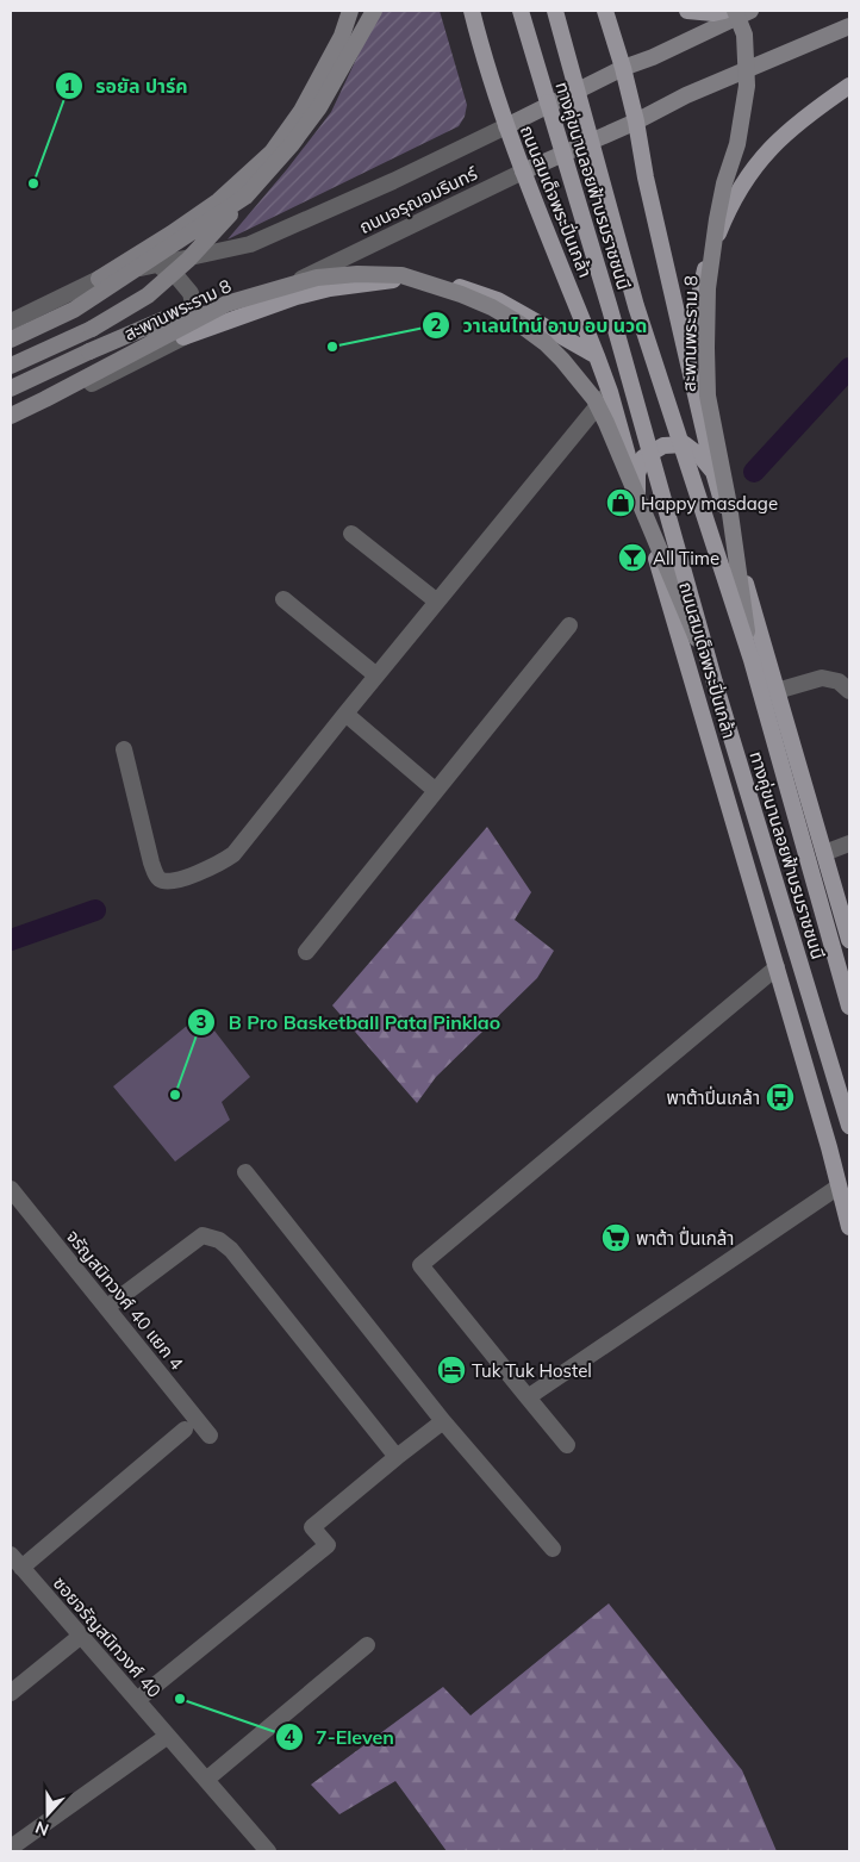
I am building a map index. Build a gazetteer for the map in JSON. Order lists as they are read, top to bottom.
{
  "streets": {
    "main road": [
      "ทางคู่ขนานลอยฟ้าบรมราชชนนี",
      "ถนนอรุณอมรินทร์",
      "ถนนสมเด็จพระปิ่นเกล้า",
      "สะพานพระราม 8"
    ],
    "street": ["จรัญสนิทวงศ์ 40 แยก 4", "ซอยจรัญสนิทวงศ์ 40"]
  },
  "crossings": [
    ["ทางคู่ขนานลอยฟ้าบรมราชชนนี", "สะพานพระราม 8"],
    ["ถนนอรุณอมรินทร์", "ถนนสมเด็จพระปิ่นเกล้า"]
  ],
  "places": {
    "other": [
      "รอยัล ปาร์ค",
      "วาเลนไทน์ อาบ อบ นวด",
      "B Pro Basketball Pata Pinklao",
      "7-Eleven"
    ],
    "shop": ["Happy masdage"],
    "bar": ["All Time"],
    "bus stop": ["พาต้าปิ่นเกล้า"],
    "supermarket": ["พาต้า ปื่นเกล้า"],
    "hotel": ["Tuk Tuk Hostel"]
  },
  "north": "bottom"
}
